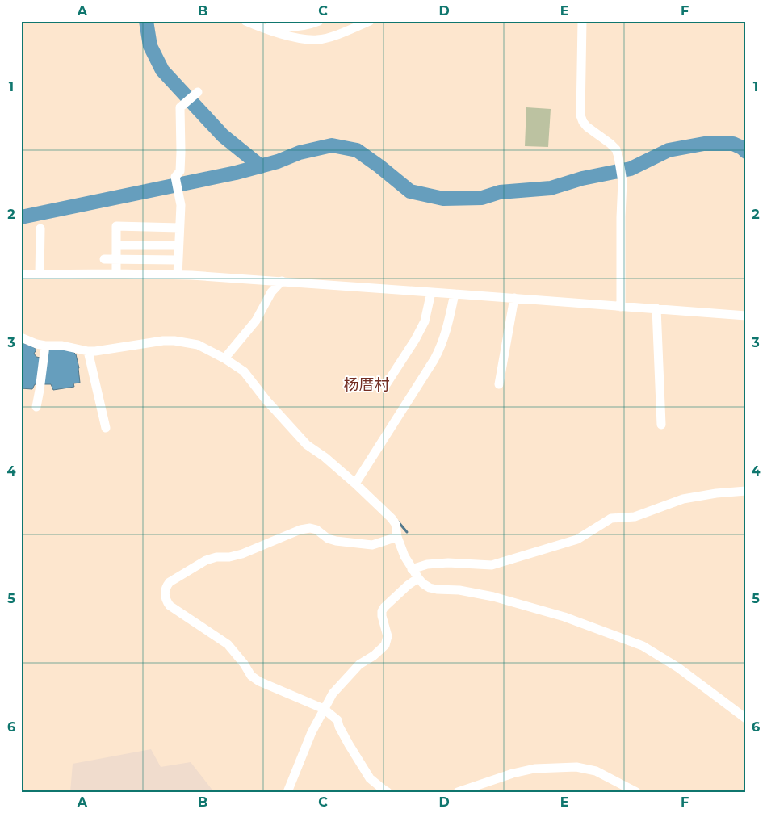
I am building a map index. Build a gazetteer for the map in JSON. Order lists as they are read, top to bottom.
{
  "districts": ["杨厝村"],
  "grid": {
    "columns": [
      "A",
      "B",
      "C",
      "D",
      "E",
      "F"
    ],
    "rows": [
      "1",
      "2",
      "3",
      "4",
      "5",
      "6"
    ]
  }
}
